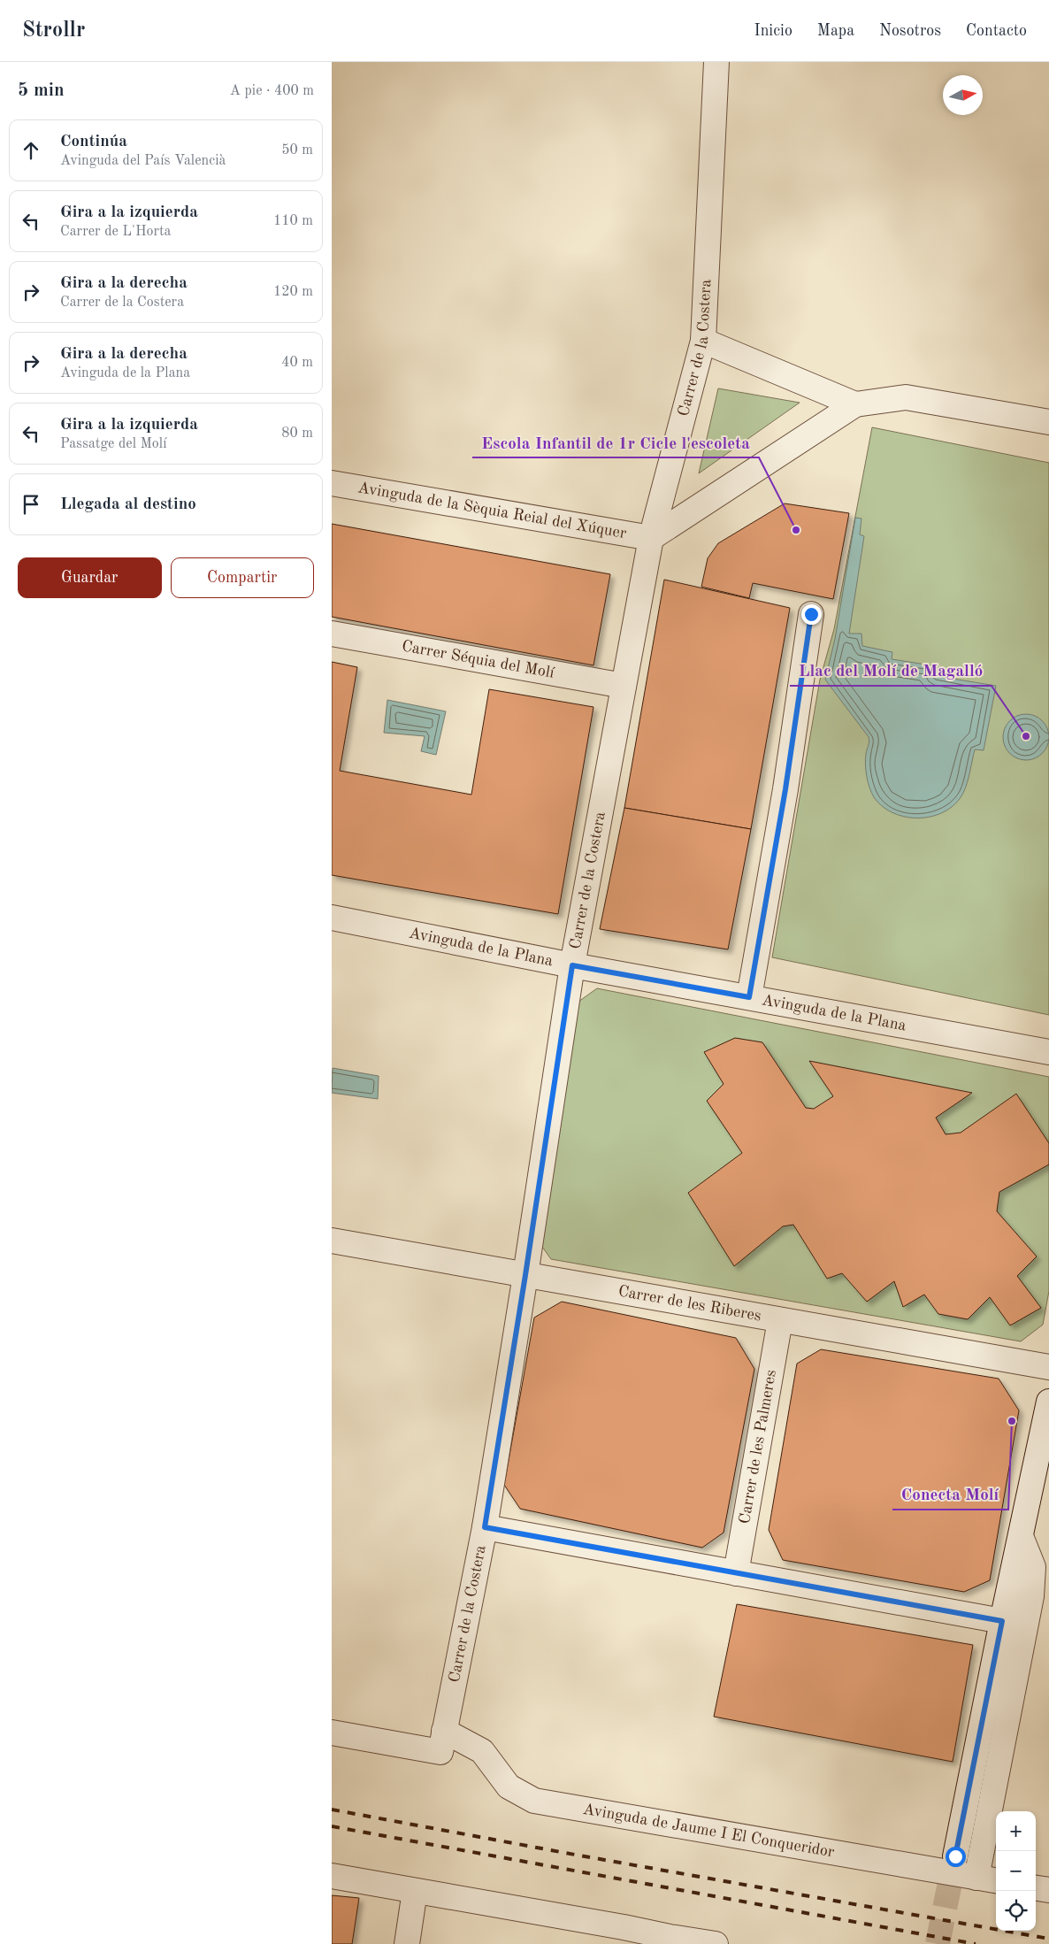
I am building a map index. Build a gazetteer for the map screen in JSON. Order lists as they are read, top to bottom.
{
  "streets": {
    "street": [
      "Carrer de la Costera",
      "Avinguda de la Sèquia Reial del Xúquer",
      "Carrer Séquia del Molí",
      "Avinguda de la Plana",
      "Carrer de les Riberes",
      "Carrer de les Palmeres",
      "Avinguda de Jaume I El Conqueridor"
    ]
  },
  "crossings": [
    ["Carrer de la Costera", "Avinguda de la Sèquia Reial del Xúquer"],
    ["Carrer de la Costera", "Carrer Séquia del Molí"],
    ["Carrer de la Costera", "Avinguda de la Plana"],
    ["Carrer de la Costera", "Carrer de les Riberes"],
    ["Carrer de la Costera", "Avinguda de Jaume I El Conqueridor"],
    ["Carrer de les Riberes", "Carrer de les Palmeres"]
  ],
  "places": ["Escola Infantil de 1r Cicle l'escoleta", "Llac del Molí de Magalló", "Conecta Molí"],
  "north": "right",
  "page": {
    "header": "Strollr",
    "nav": [
      "Inicio",
      "Mapa",
      "Nosotros",
      "Contacto"
    ],
    "heading": ["5 min", "A pie · 400 m"],
    "list": [
      ["Continúa", "Avinguda del País Valencià", "50 m"],
      ["Gira a la izquierda", "Carrer de L'Horta", "110 m"],
      ["Gira a la derecha", "Carrer de la Costera", "120 m"],
      ["Gira a la derecha", "Avinguda de la Plana", "40 m"],
      ["Gira a la izquierda", "Passatge del Molí", "80 m"],
      "Llegada al destino"
    ],
    "buttons": ["Guardar", "Compartir"],
    "map_buttons": ["+", "−"]
  }
}
